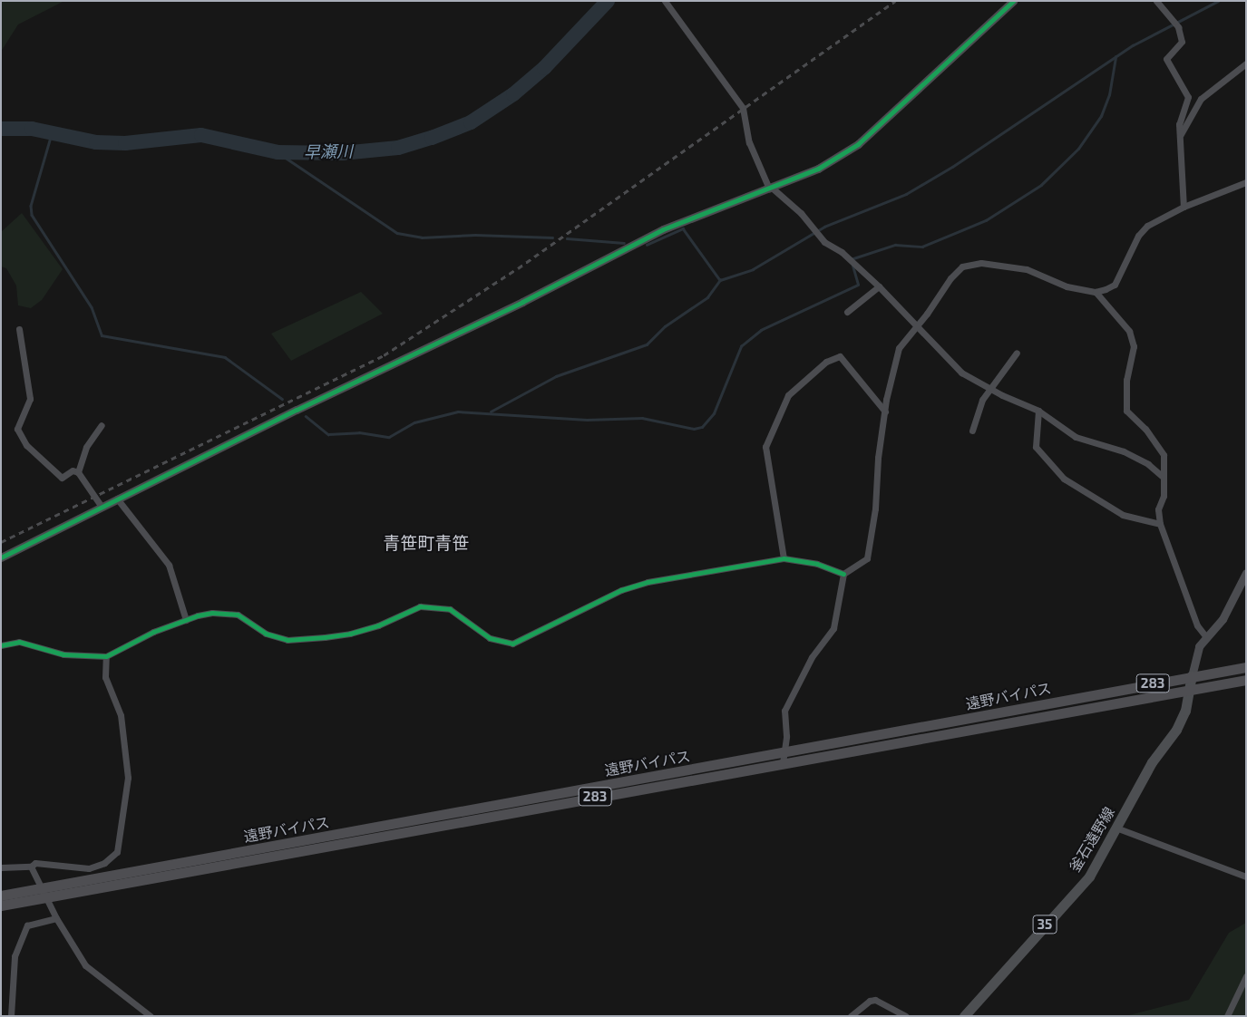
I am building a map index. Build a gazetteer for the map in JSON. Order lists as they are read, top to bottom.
{
  "streets": {
    "highway": ["283", "遠野バイパス"],
    "main road": ["釜石遠野線", "35"]
  },
  "crossings": [
    ["遠野バイパス", "釜石遠野線"]
  ],
  "districts": ["青笹町青笹"],
  "water": ["早瀬川"]
}
